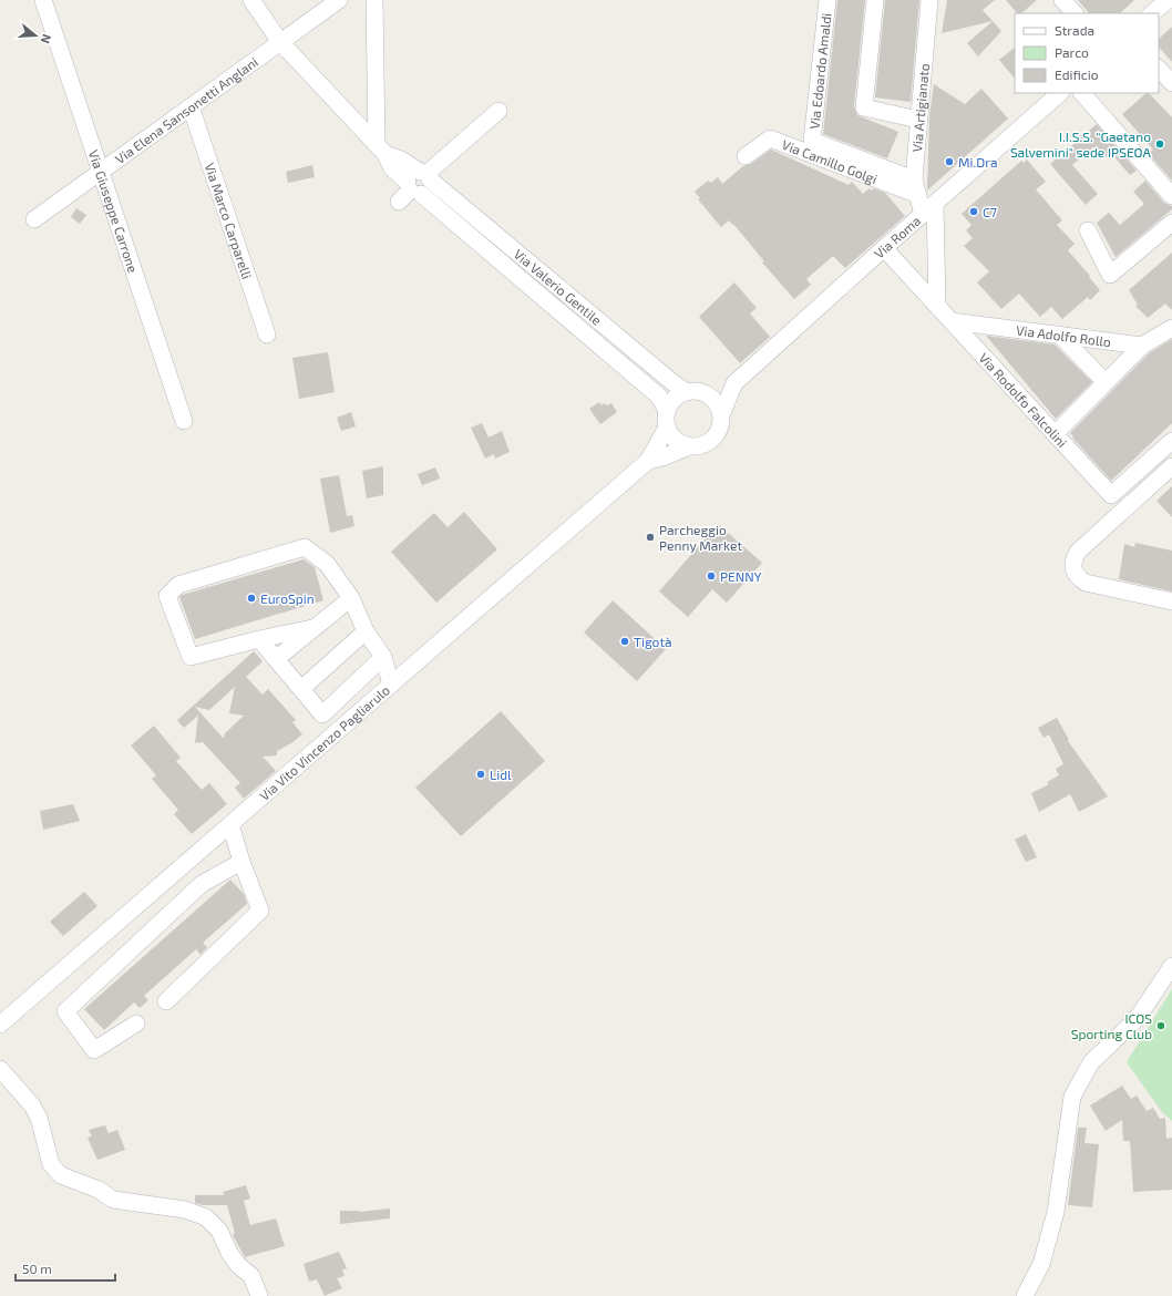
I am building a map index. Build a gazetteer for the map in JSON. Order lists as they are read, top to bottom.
{
  "streets": {
    "street": [
      "Via Edoardo Amaldi",
      "Via Artigianato",
      "Via Elena Sansonetti Anglani",
      "Via Camillo Golgi",
      "Via Giuseppe Carrone",
      "Via Marco Carparelli",
      "Via Roma",
      "Via Valerio Gentile",
      "Via Adolfo Rollo",
      "Via Rodolfo Falcolini",
      "Via Vito Vincenzo Pagliarulo"
    ]
  },
  "crossings": [
    ["Via Edoardo Amaldi", "Via Artigianato"],
    ["Via Artigianato", "Via Camillo Golgi"],
    ["Via Artigianato", "Via Roma"],
    ["Via Elena Sansonetti Anglani", "Via Giuseppe Carrone"],
    ["Via Elena Sansonetti Anglani", "Via Marco Carparelli"],
    ["Via Elena Sansonetti Anglani", "Via Valerio Gentile"],
    ["Via Roma", "Via Valerio Gentile"],
    ["Via Roma", "Via Rodolfo Falcolini"],
    ["Via Roma", "Via Vito Vincenzo Pagliarulo"],
    ["Via Valerio Gentile", "Via Vito Vincenzo Pagliarulo"],
    ["Via Adolfo Rollo", "Via Rodolfo Falcolini"]
  ],
  "places": [
    "I.I.S.S. \"Gaetano Salvemini\" sede IPSEOA",
    "Mi.Dra",
    "C7",
    "Parcheggio Penny Market",
    "PENNY",
    "EuroSpin",
    "Tigotà",
    "Lidl",
    "ICOS Sporting Club"
  ],
  "legend": ["Strada", "Parco", "Edificio"],
  "scale_bar": "50 m",
  "north": "right"
}
